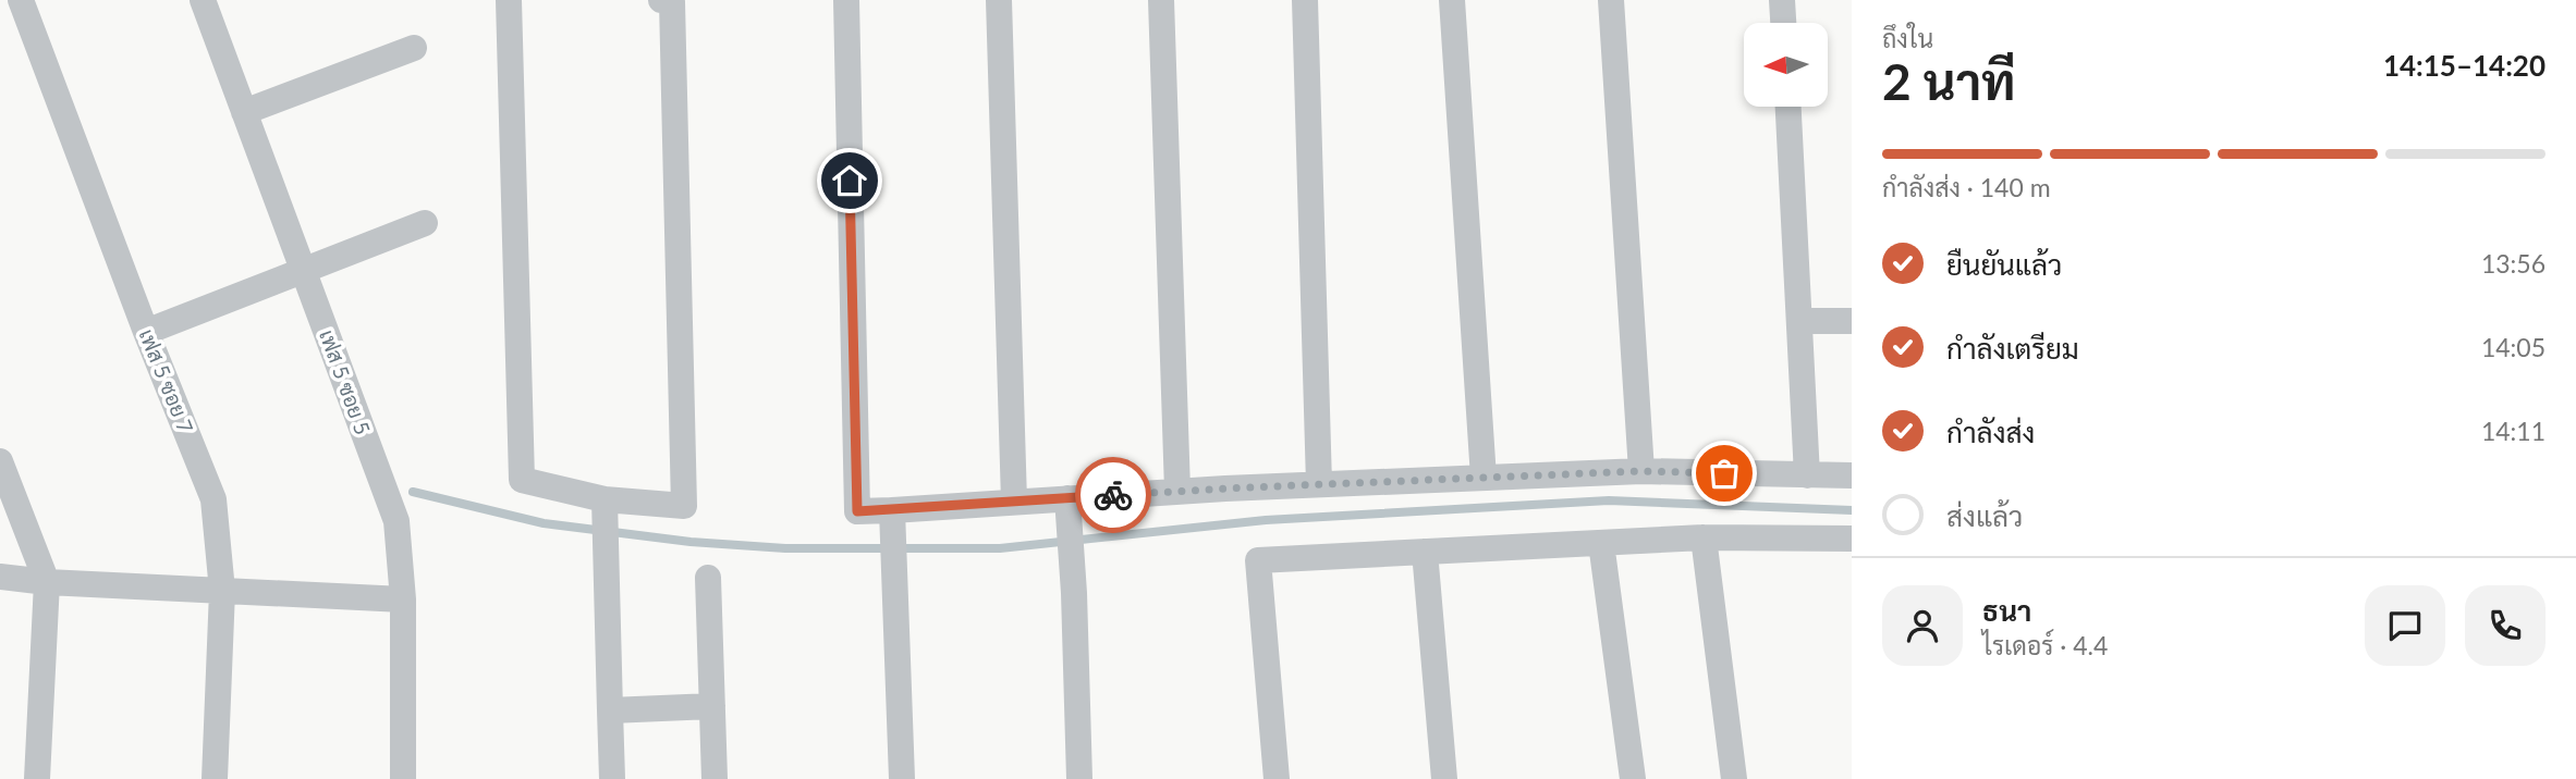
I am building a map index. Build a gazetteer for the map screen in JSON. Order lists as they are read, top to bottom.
{
  "streets": {
    "street": ["เฟส 5 ซอย 7", "เฟส 5 ซอย 5"]
  },
  "north": "left",
  "page": {
    "heading": ["2 นาที", "ถึงใน", "14:15–14:20"],
    "panel": ["ธนา", "ไรเดอร์ · 4.4"],
    "bar": "กำลังส่ง · 140 m",
    "list": [
      ["ยืนยันแล้ว", "13:56"],
      ["กำลังเตรียม", "14:05"],
      ["กำลังส่ง", "14:11"],
      "ส่งแล้ว"
    ]
  }
}
